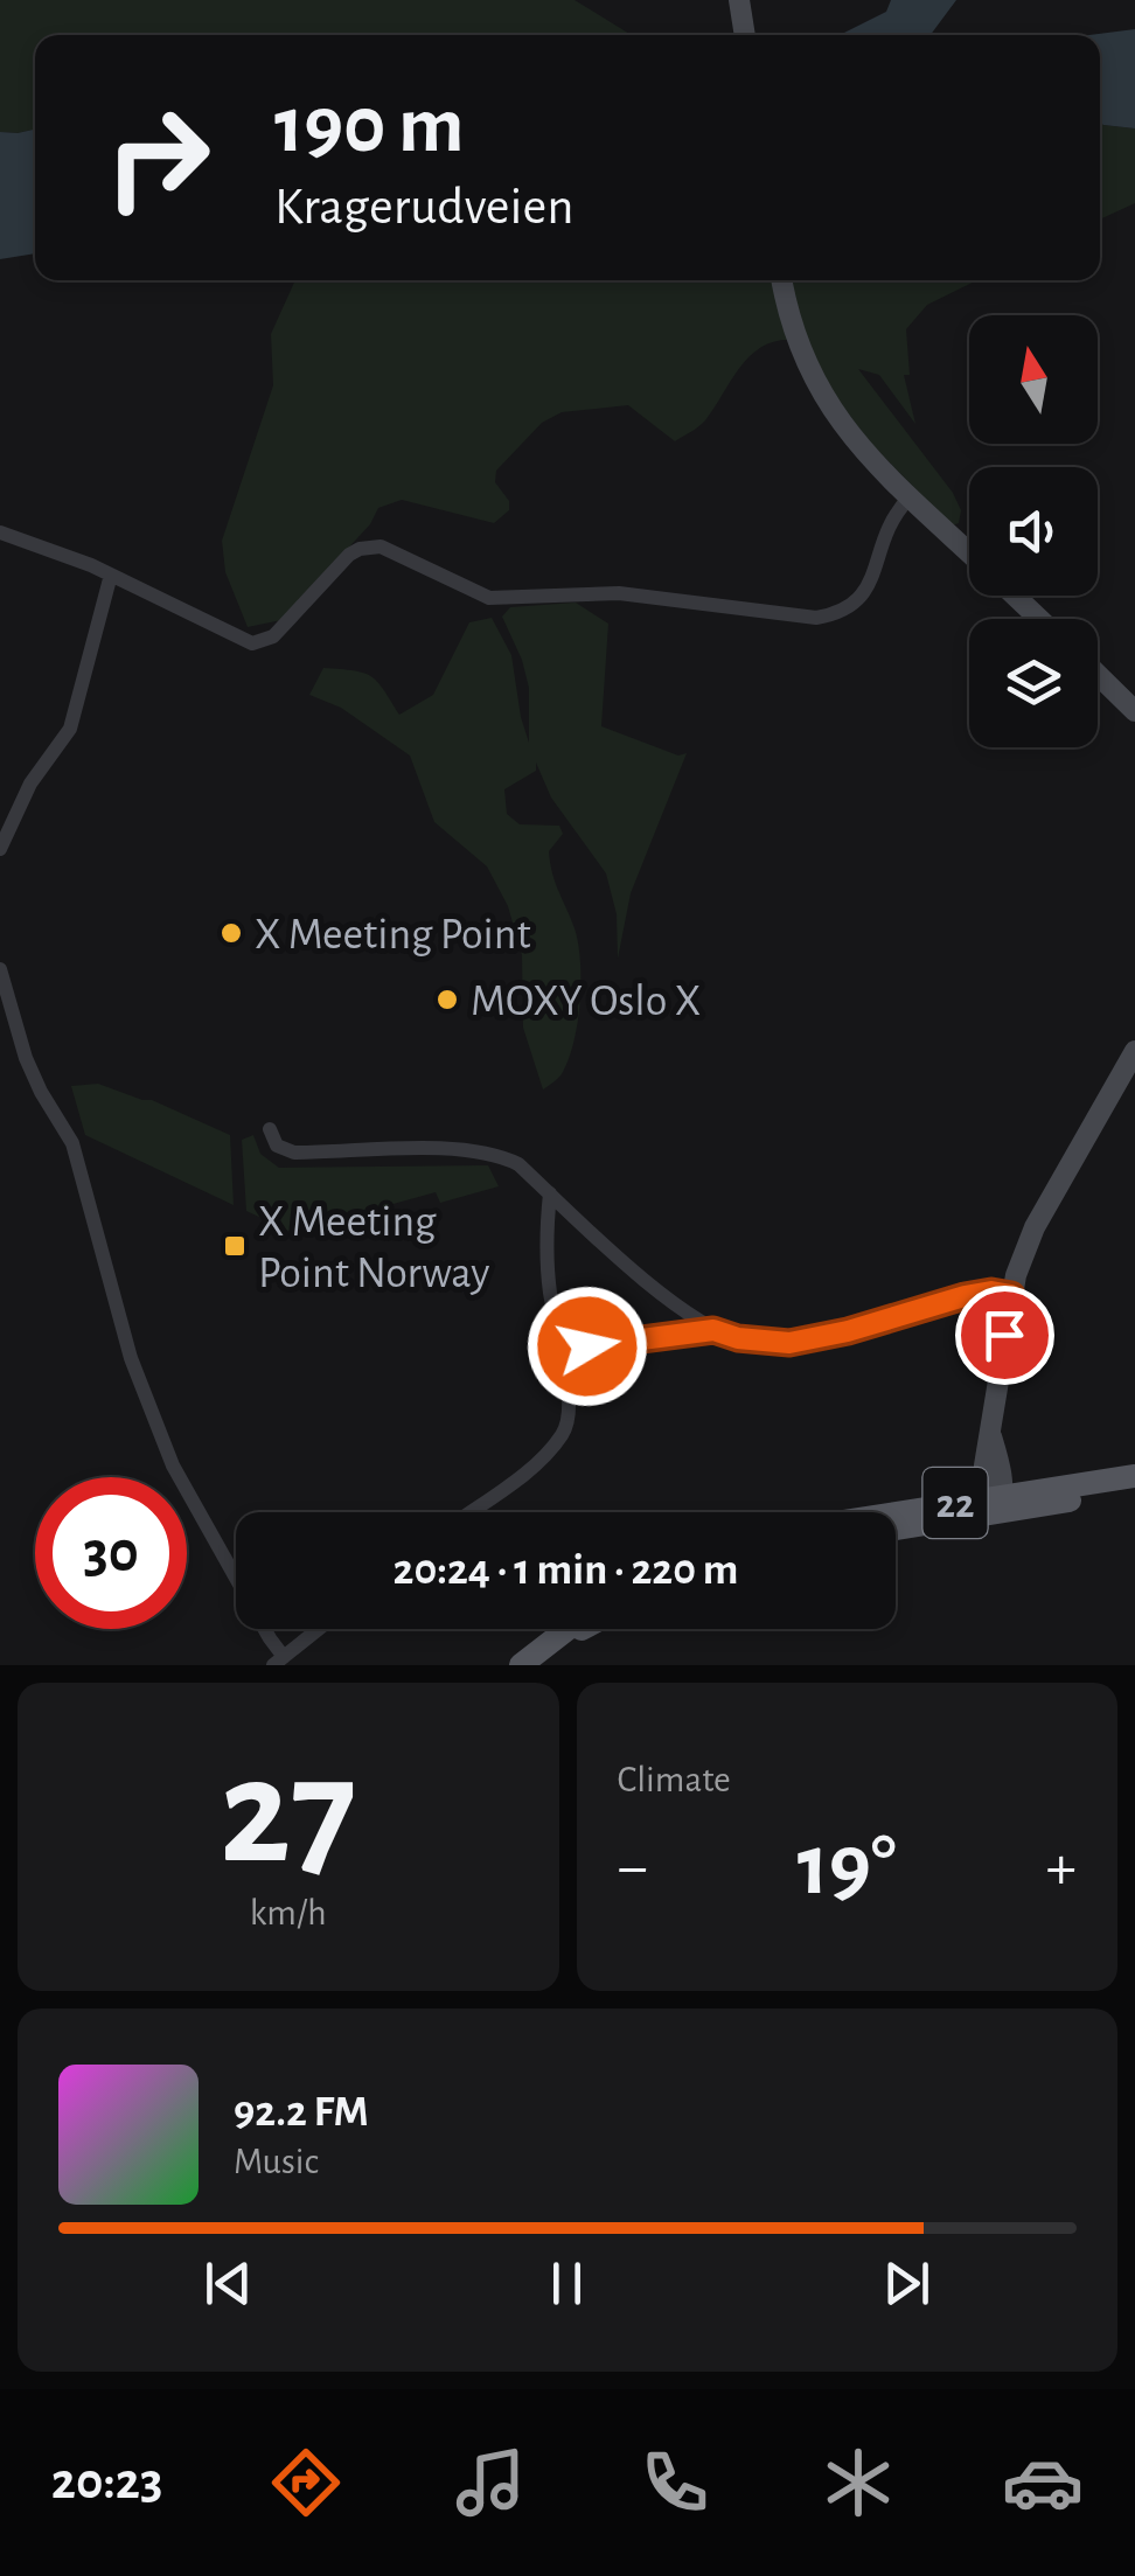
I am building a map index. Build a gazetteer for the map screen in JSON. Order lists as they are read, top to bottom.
{
  "streets": {
    "main road": ["22"]
  },
  "places": {
    "other": ["X Meeting Point", "MOXY Oslo X"],
    "transit": ["X Meeting Point Norway"]
  },
  "north": "top",
  "page": {
    "turn": ["190 m", "Kragerudveien"],
    "limit": "30",
    "trip": "20:24 · 1 min · 220 m",
    "tile": [
      ["27", "km/h"],
      "Climate"
    ],
    "heat": ["−", "19°", "+"],
    "song": ["92.2 FM", "Music"],
    "tabs": "20:23"
  }
}
